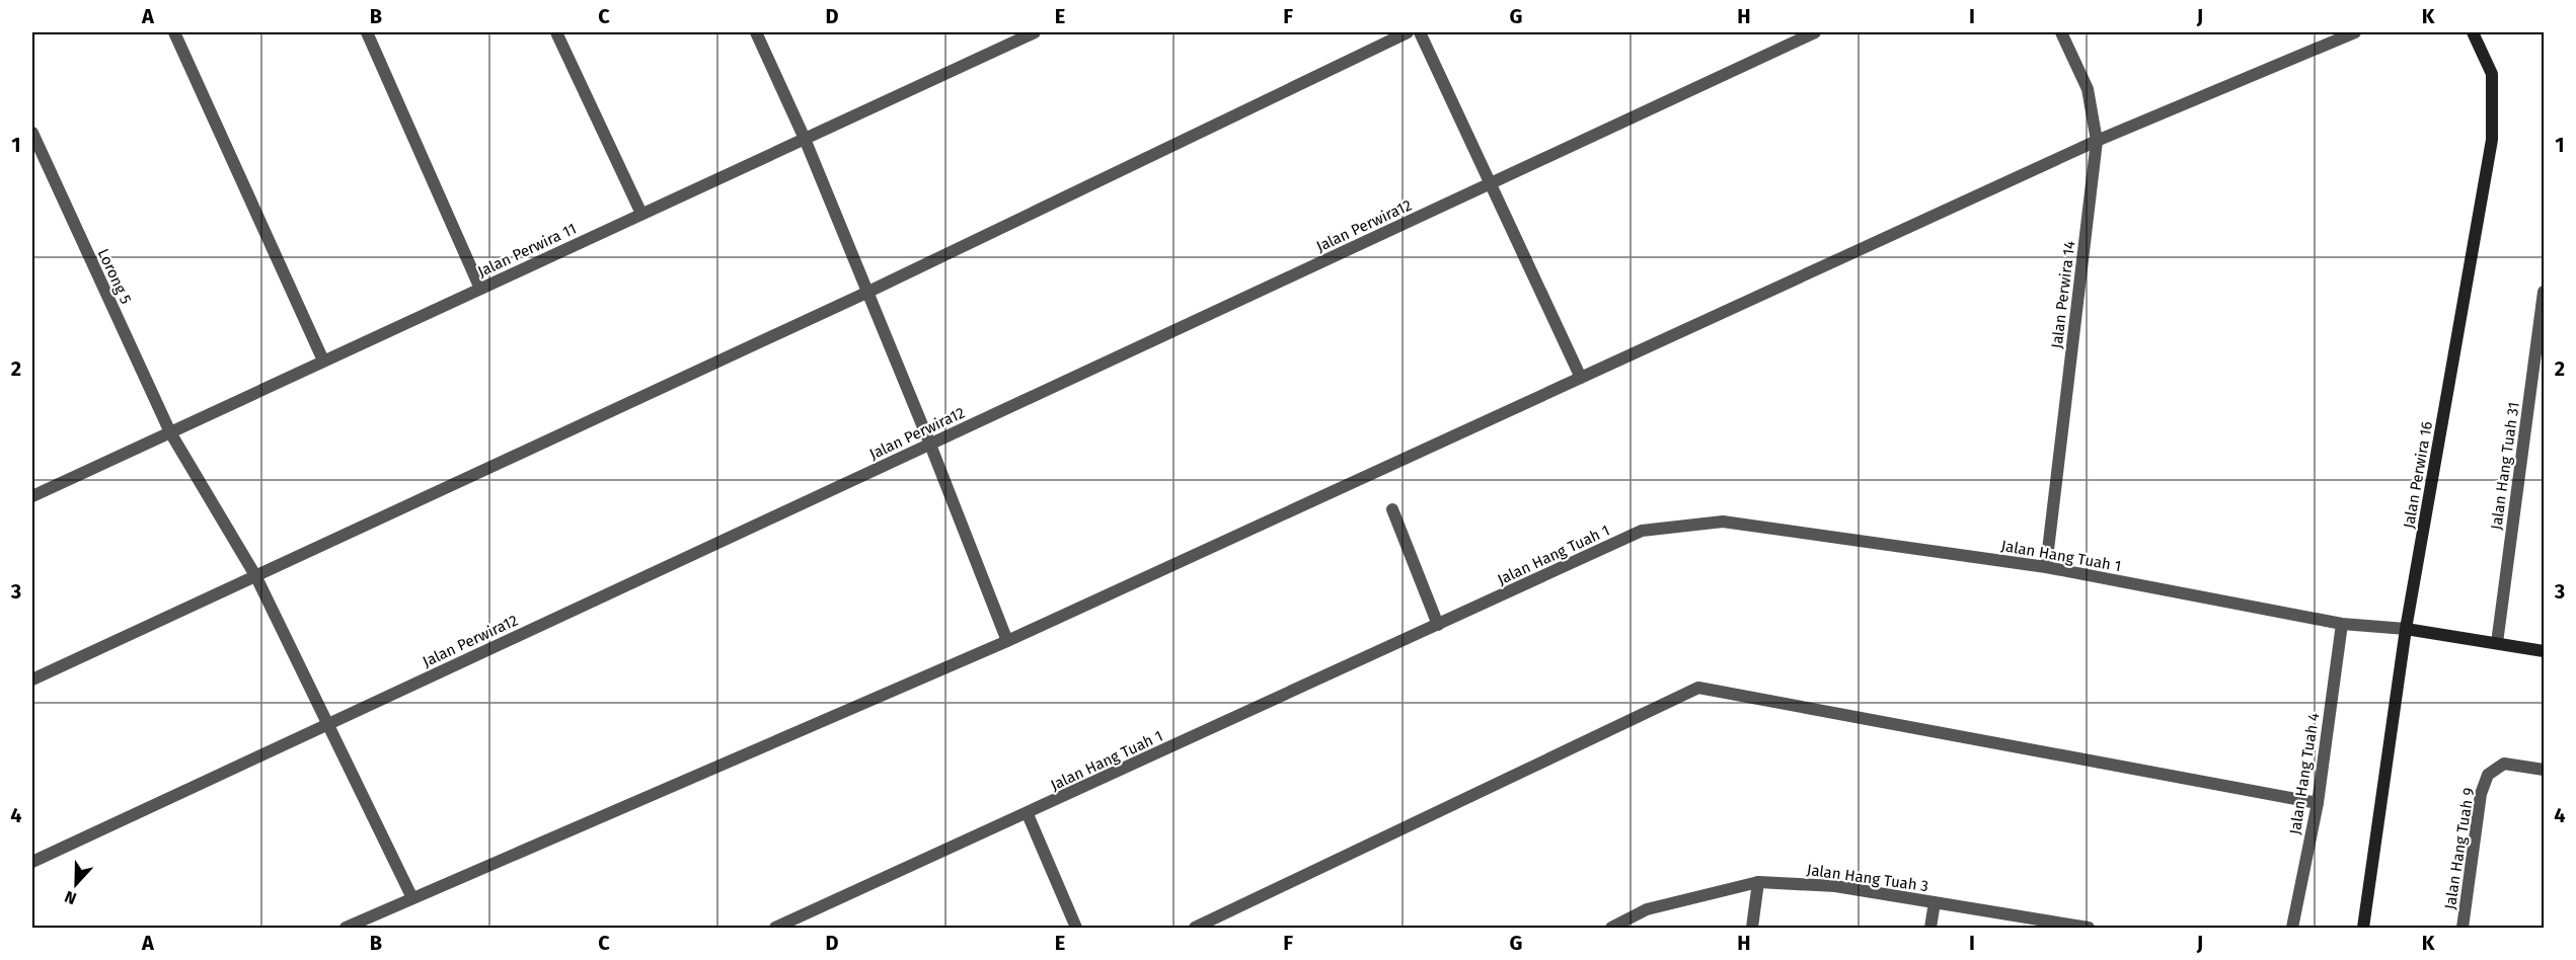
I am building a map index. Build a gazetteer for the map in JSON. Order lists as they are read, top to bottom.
{
  "streets": {
    "street": [
      "Jalan Perwira12",
      "Jalan Perwira 11",
      "Lorong 5",
      "Jalan Perwira 14",
      "Jalan Hang Tuah 31",
      "Jalan Perwira 16",
      "Jalan Hang Tuah 1",
      "Jalan Hang Tuah 4",
      "Jalan Hang Tuah 9",
      "Jalan Hang Tuah 3"
    ]
  },
  "crossings": [
    ["Jalan Perwira12", "Lorong 5"],
    ["Jalan Perwira 11", "Lorong 5"],
    ["Jalan Perwira 14", "Jalan Hang Tuah 1"],
    ["Jalan Perwira 16", "Jalan Hang Tuah 1"],
    ["Jalan Hang Tuah 1", "Jalan Hang Tuah 4"]
  ],
  "north": "bottom",
  "grid": {
    "columns": [
      "A",
      "B",
      "C",
      "D",
      "E",
      "F",
      "G",
      "H",
      "I",
      "J",
      "K"
    ],
    "rows": [
      "1",
      "2",
      "3",
      "4"
    ]
  }
}
